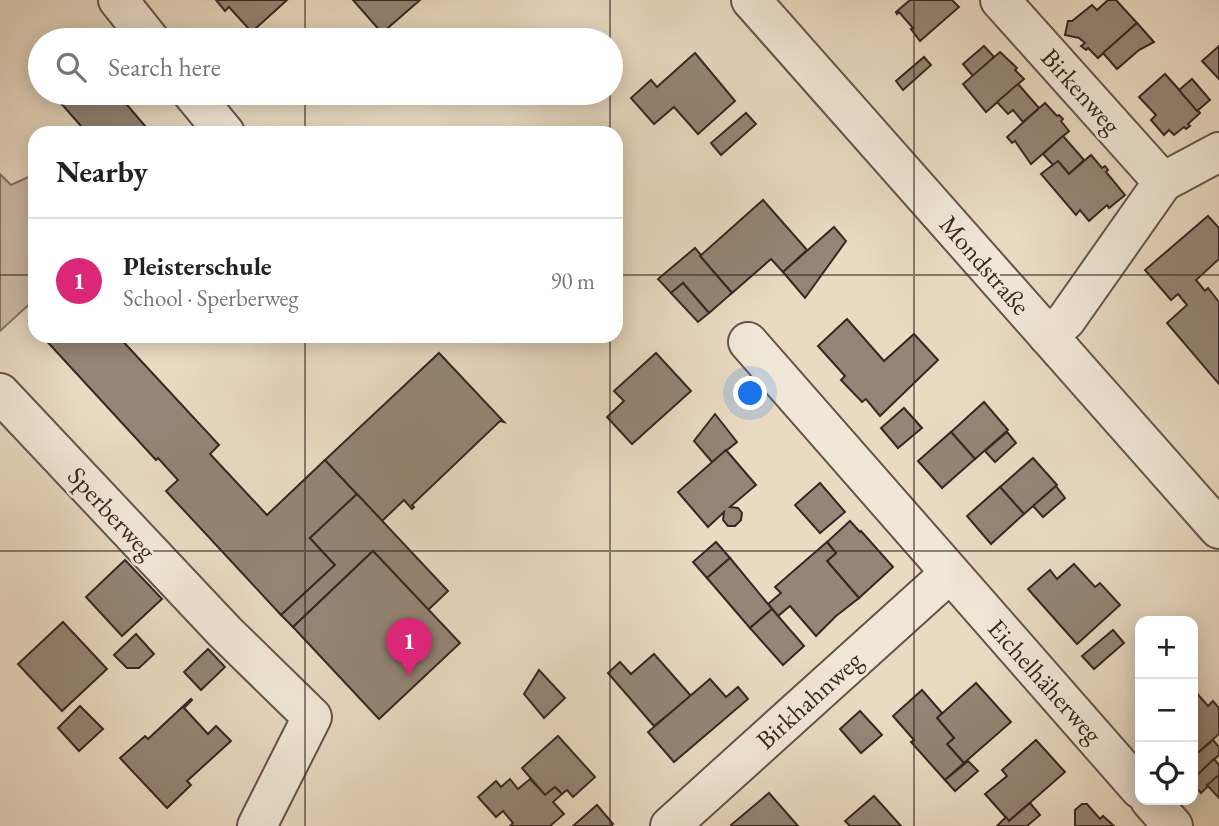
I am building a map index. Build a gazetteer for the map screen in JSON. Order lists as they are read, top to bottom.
{
  "streets": {
    "street": [
      "Birkenweg",
      "Mondstraße",
      "Sperberweg",
      "Eichelhäherweg",
      "Birkhahnweg"
    ]
  },
  "crossings": [
    ["Eichelhäherweg", "Birkhahnweg"]
  ],
  "page": {
    "search": "Search here",
    "heading": "Nearby",
    "list": [
      {
        "mark": "1",
        "name": "Pleisterschule",
        "note": "School · Sperberweg",
        "value": "90 m"
      }
    ],
    "map_buttons": ["+", "−"],
    "pins": "1"
  }
}
